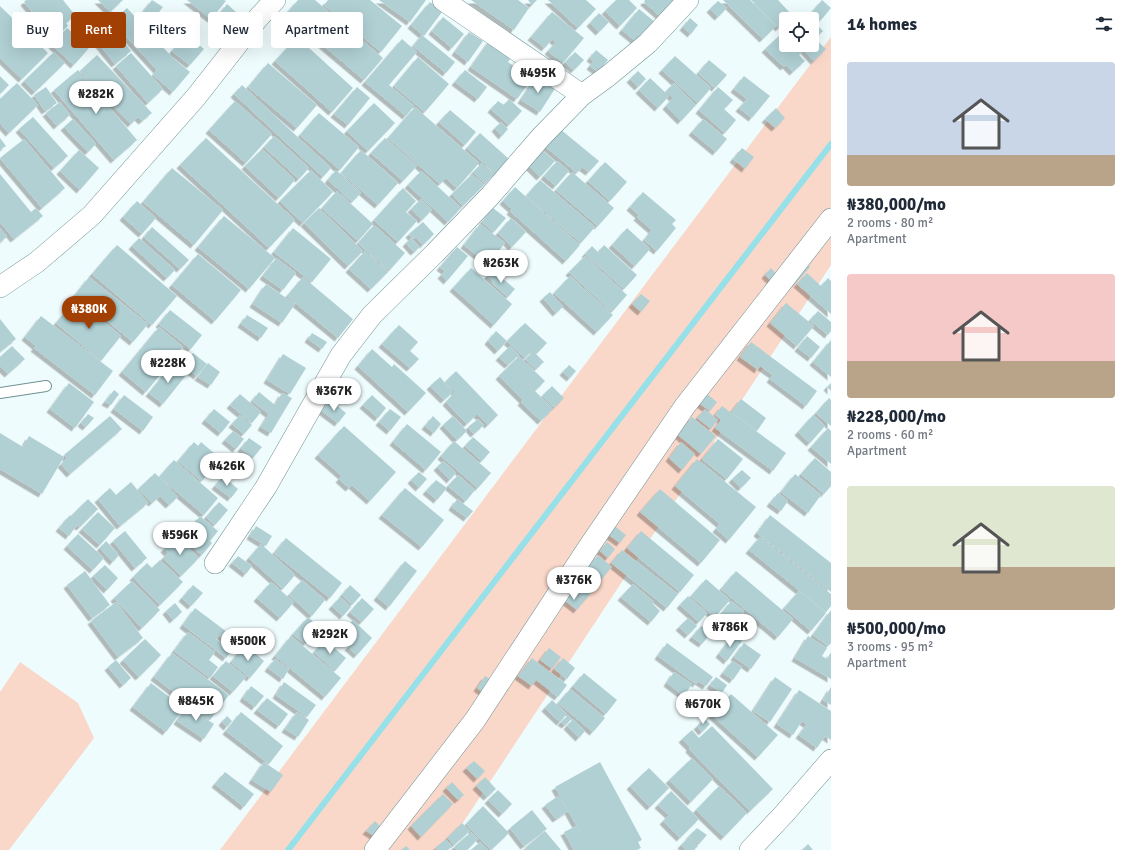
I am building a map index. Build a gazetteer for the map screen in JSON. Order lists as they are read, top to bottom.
{
  "page": {
    "heading": "14 homes",
    "chip": [
      "Buy",
      "Rent",
      "Filters",
      "New",
      "Apartment"
    ],
    "list": [
      {
        "name": "₦380,000/mo",
        "note": "2 rooms · 80 m² · Apartment"
      },
      {
        "name": "₦228,000/mo",
        "note": "2 rooms · 60 m² · Apartment"
      },
      {
        "name": "₦500,000/mo",
        "note": "3 rooms · 95 m² · Apartment"
      }
    ],
    "price": [
      "₦495K",
      "₦282K",
      "₦263K",
      "₦380K",
      "₦228K",
      "₦367K",
      "₦426K",
      "₦596K",
      "₦376K",
      "₦786K",
      "₦292K",
      "₦500K",
      "₦845K",
      "₦670K"
    ]
  }
}
